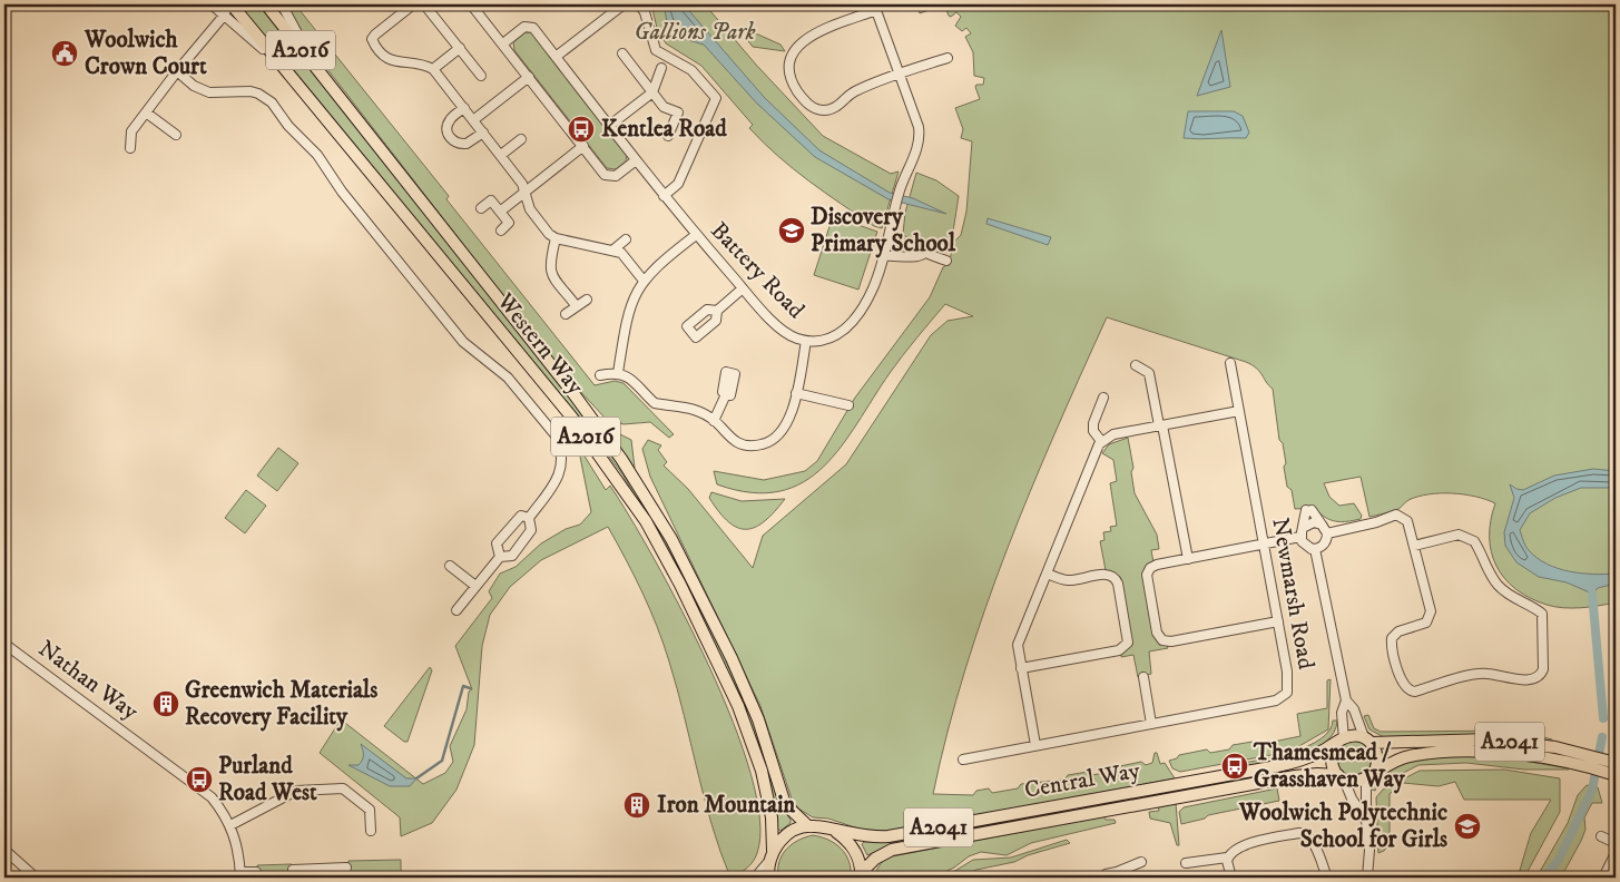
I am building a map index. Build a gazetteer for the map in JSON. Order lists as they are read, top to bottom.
{
  "streets": {
    "main road": [
      "A2016",
      "Western Way",
      "A2041",
      "Central Way"
    ],
    "street": ["Battery Road", "Newmarsh Road", "Nathan Way"]
  },
  "crossings": [
    ["Western Way", "Central Way"],
    ["A2041", "Central Way"]
  ],
  "parks": ["Gallions Park"],
  "places": {
    "public building": ["Woolwich Crown Court"],
    "bus stop": ["Kentlea Road", "Thamesmead / Grasshaven Way", "Purland Road West"],
    "school or university": ["Discovery Primary School", "Woolwich Polytechnic School for Girls"],
    "building": ["Greenwich Materials Recovery Facility", "Iron Mountain"]
  }
}
